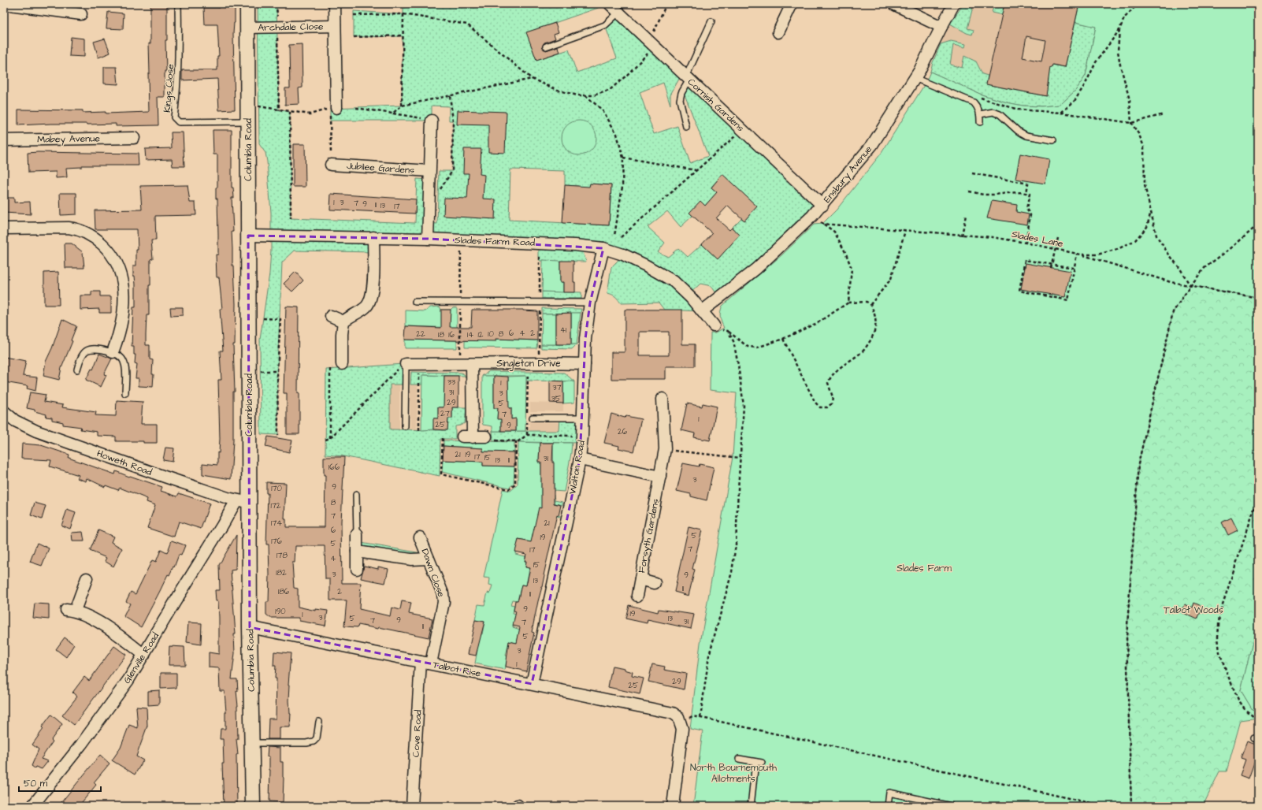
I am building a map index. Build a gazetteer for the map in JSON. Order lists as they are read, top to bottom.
{
  "streets": {
    "street": [
      "Archdale Close",
      "Cornish Gardens",
      "Mabey Avenue",
      "Columbia Road",
      "Jubilee Gardens",
      "Ensbury Avenue",
      "Slades Farm Road",
      "Singleton Drive",
      "Howeth Road",
      "Walton Road",
      "Forsyth Gardens",
      "Dawn Close",
      "Glenville Road",
      "Talbot Rise",
      "Cove Road"
    ],
    "lane": ["Kings Close"],
    "path": ["Slades Lane"]
  },
  "crossings": [
    ["Archdale Close", "Columbia Road"],
    ["Kings Close", "Columbia Road"],
    ["Cornish Gardens", "Ensbury Avenue"],
    ["Columbia Road", "Slades Farm Road"],
    ["Columbia Road", "Howeth Road"],
    ["Columbia Road", "Glenville Road"],
    ["Columbia Road", "Talbot Rise"],
    ["Ensbury Avenue", "Slades Farm Road"],
    ["Slades Farm Road", "Walton Road"],
    ["Singleton Drive", "Walton Road"],
    ["Howeth Road", "Glenville Road"],
    ["Walton Road", "Talbot Rise"],
    ["Dawn Close", "Talbot Rise"],
    ["Dawn Close", "Cove Road"],
    ["Talbot Rise", "Cove Road"]
  ],
  "parks": ["Slades Farm", "Talbot Woods", "North Bournemouth Allotments"],
  "house_numbers": [
    "1",
    "3",
    "7",
    "9",
    "11",
    "13",
    "17",
    "41",
    "6",
    "4",
    "2",
    "22",
    "10",
    "8",
    "18",
    "16",
    "14",
    "12",
    "33",
    "1",
    "37",
    "31",
    "3",
    "35",
    "29",
    "5",
    "27",
    "7",
    "1",
    "25",
    "9",
    "26",
    "21",
    "19",
    "17",
    "15",
    "31",
    "13",
    "11",
    "166",
    "3",
    "9",
    "170",
    "8",
    "172",
    "7",
    "174",
    "21",
    "6",
    "5",
    "19",
    "176",
    "5",
    "7",
    "17",
    "178",
    "4",
    "15",
    "182",
    "3",
    "9",
    "13",
    "11",
    "186",
    "2",
    "11",
    "9",
    "190",
    "19",
    "1",
    "3",
    "5",
    "13",
    "9",
    "7",
    "31",
    "7",
    "11",
    "5",
    "3",
    "1",
    "29",
    "25"
  ],
  "scale_bar": "50 m"
}
